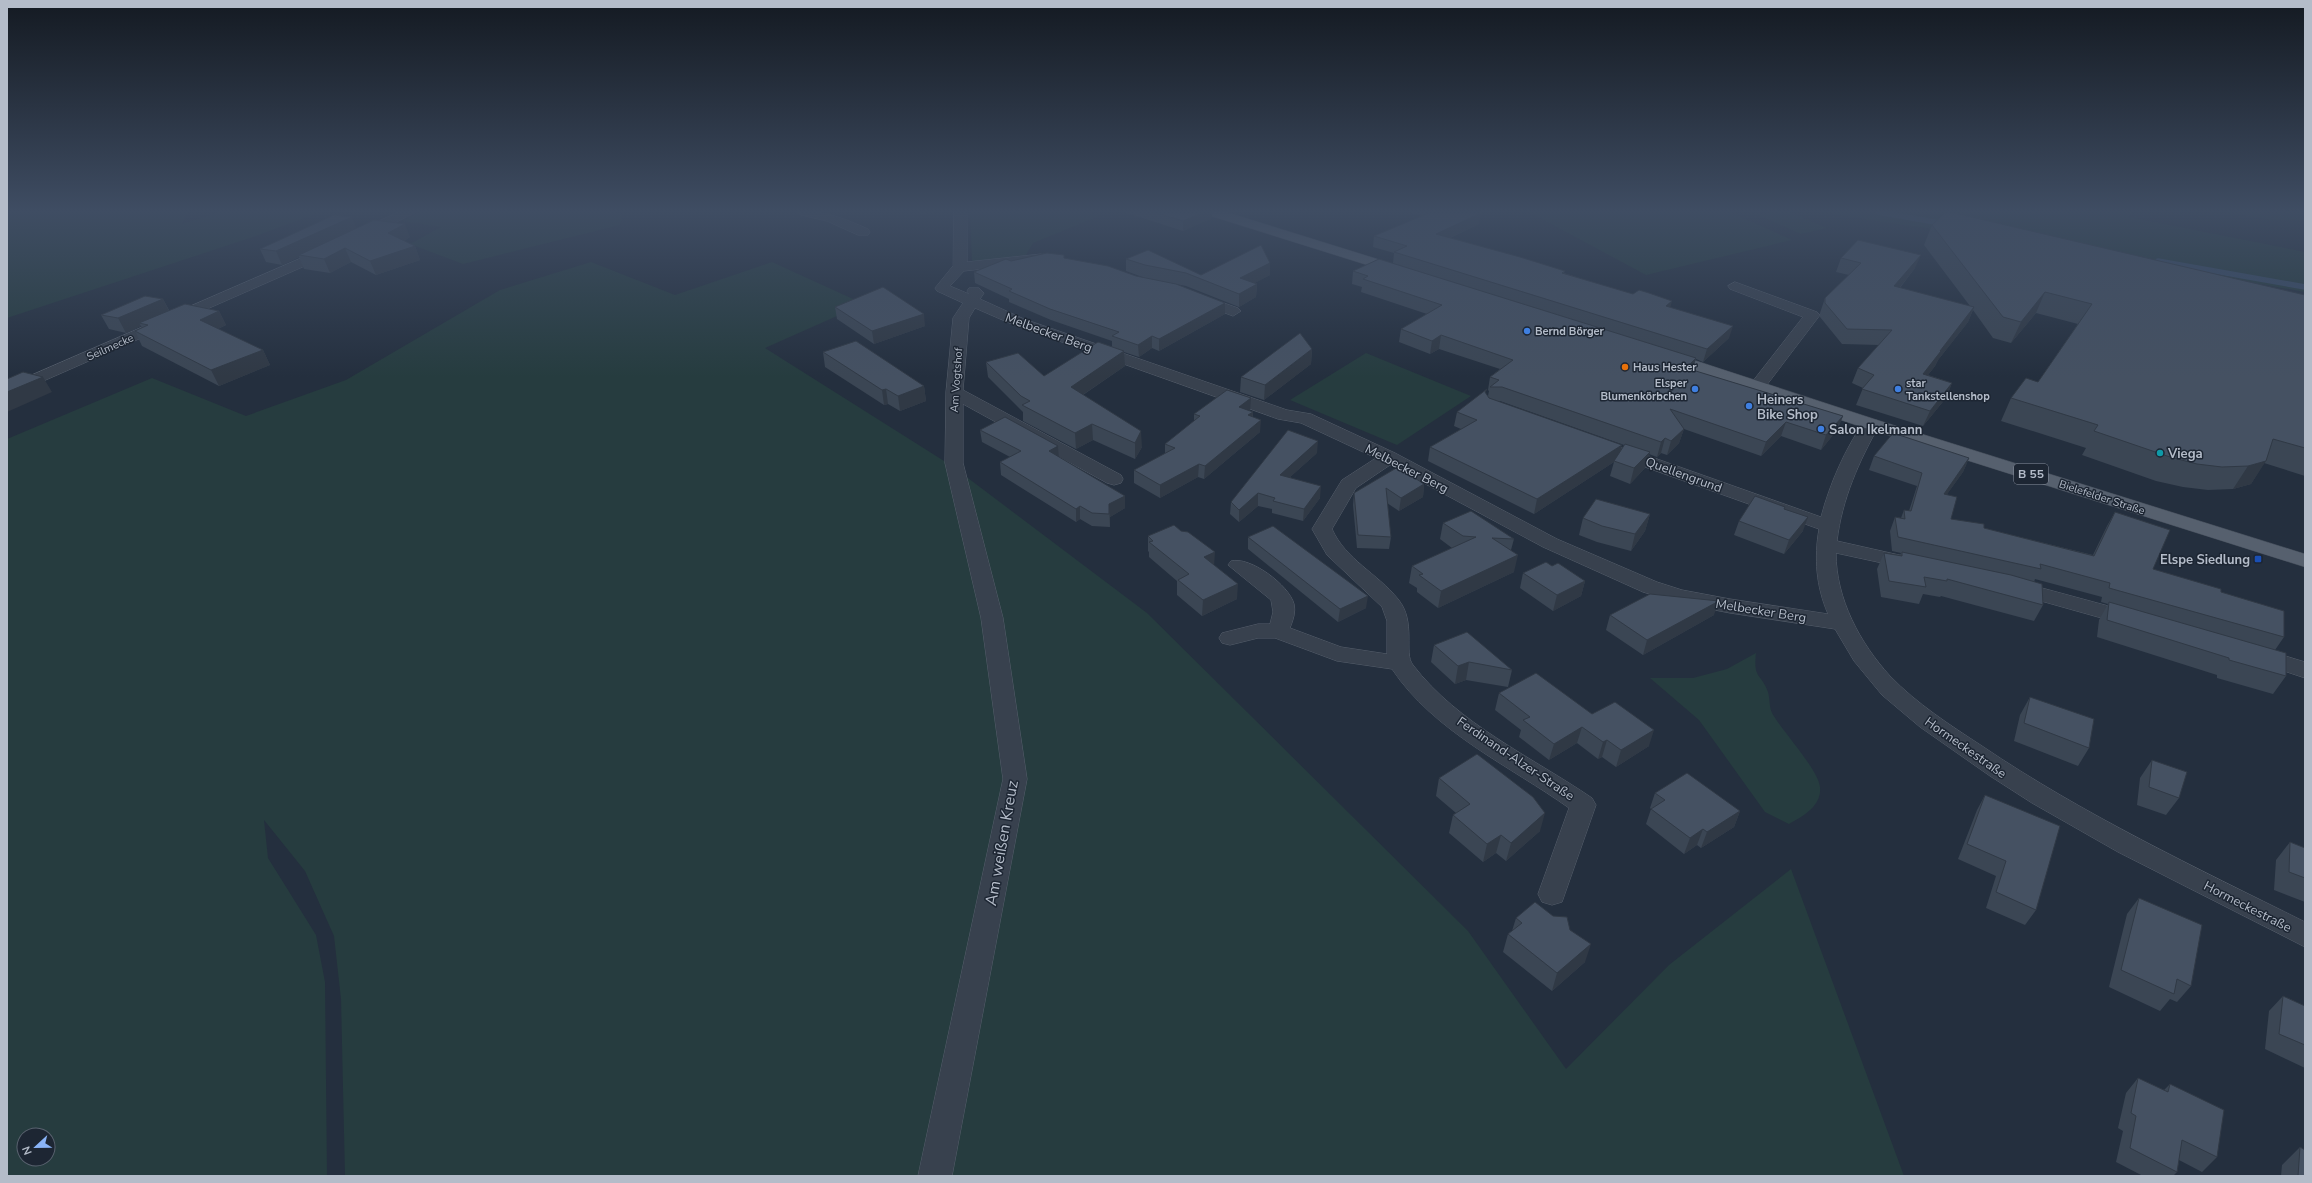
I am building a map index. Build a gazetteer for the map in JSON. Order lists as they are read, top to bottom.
{
  "streets": {
    "main road": ["B 55", "Bielefelder Straße"],
    "street": [
      "Melbecker Berg",
      "Seilmecke",
      "Am Vogtshof",
      "Quellengrund",
      "Hormeckestraße",
      "Ferdinand-Alzer-Straße",
      "Am weißen Kreuz"
    ]
  },
  "crossings": [
    ["Melbecker Berg", "Am Vogtshof"],
    ["Melbecker Berg", "Hormeckestraße"],
    ["Am Vogtshof", "Am weißen Kreuz"],
    ["Quellengrund", "Hormeckestraße"],
    ["Bielefelder Straße", "Hormeckestraße"]
  ],
  "places": {
    "other": [
      "Bernd Börger",
      "Haus Hester",
      "Elsper Blumenkörbchen",
      "star Tankstellenshop",
      "Heiners Bike Shop",
      "Salon Ikelmann",
      "Viega"
    ],
    "transit": ["Elspe Siedlung"]
  },
  "north": "left"
}
